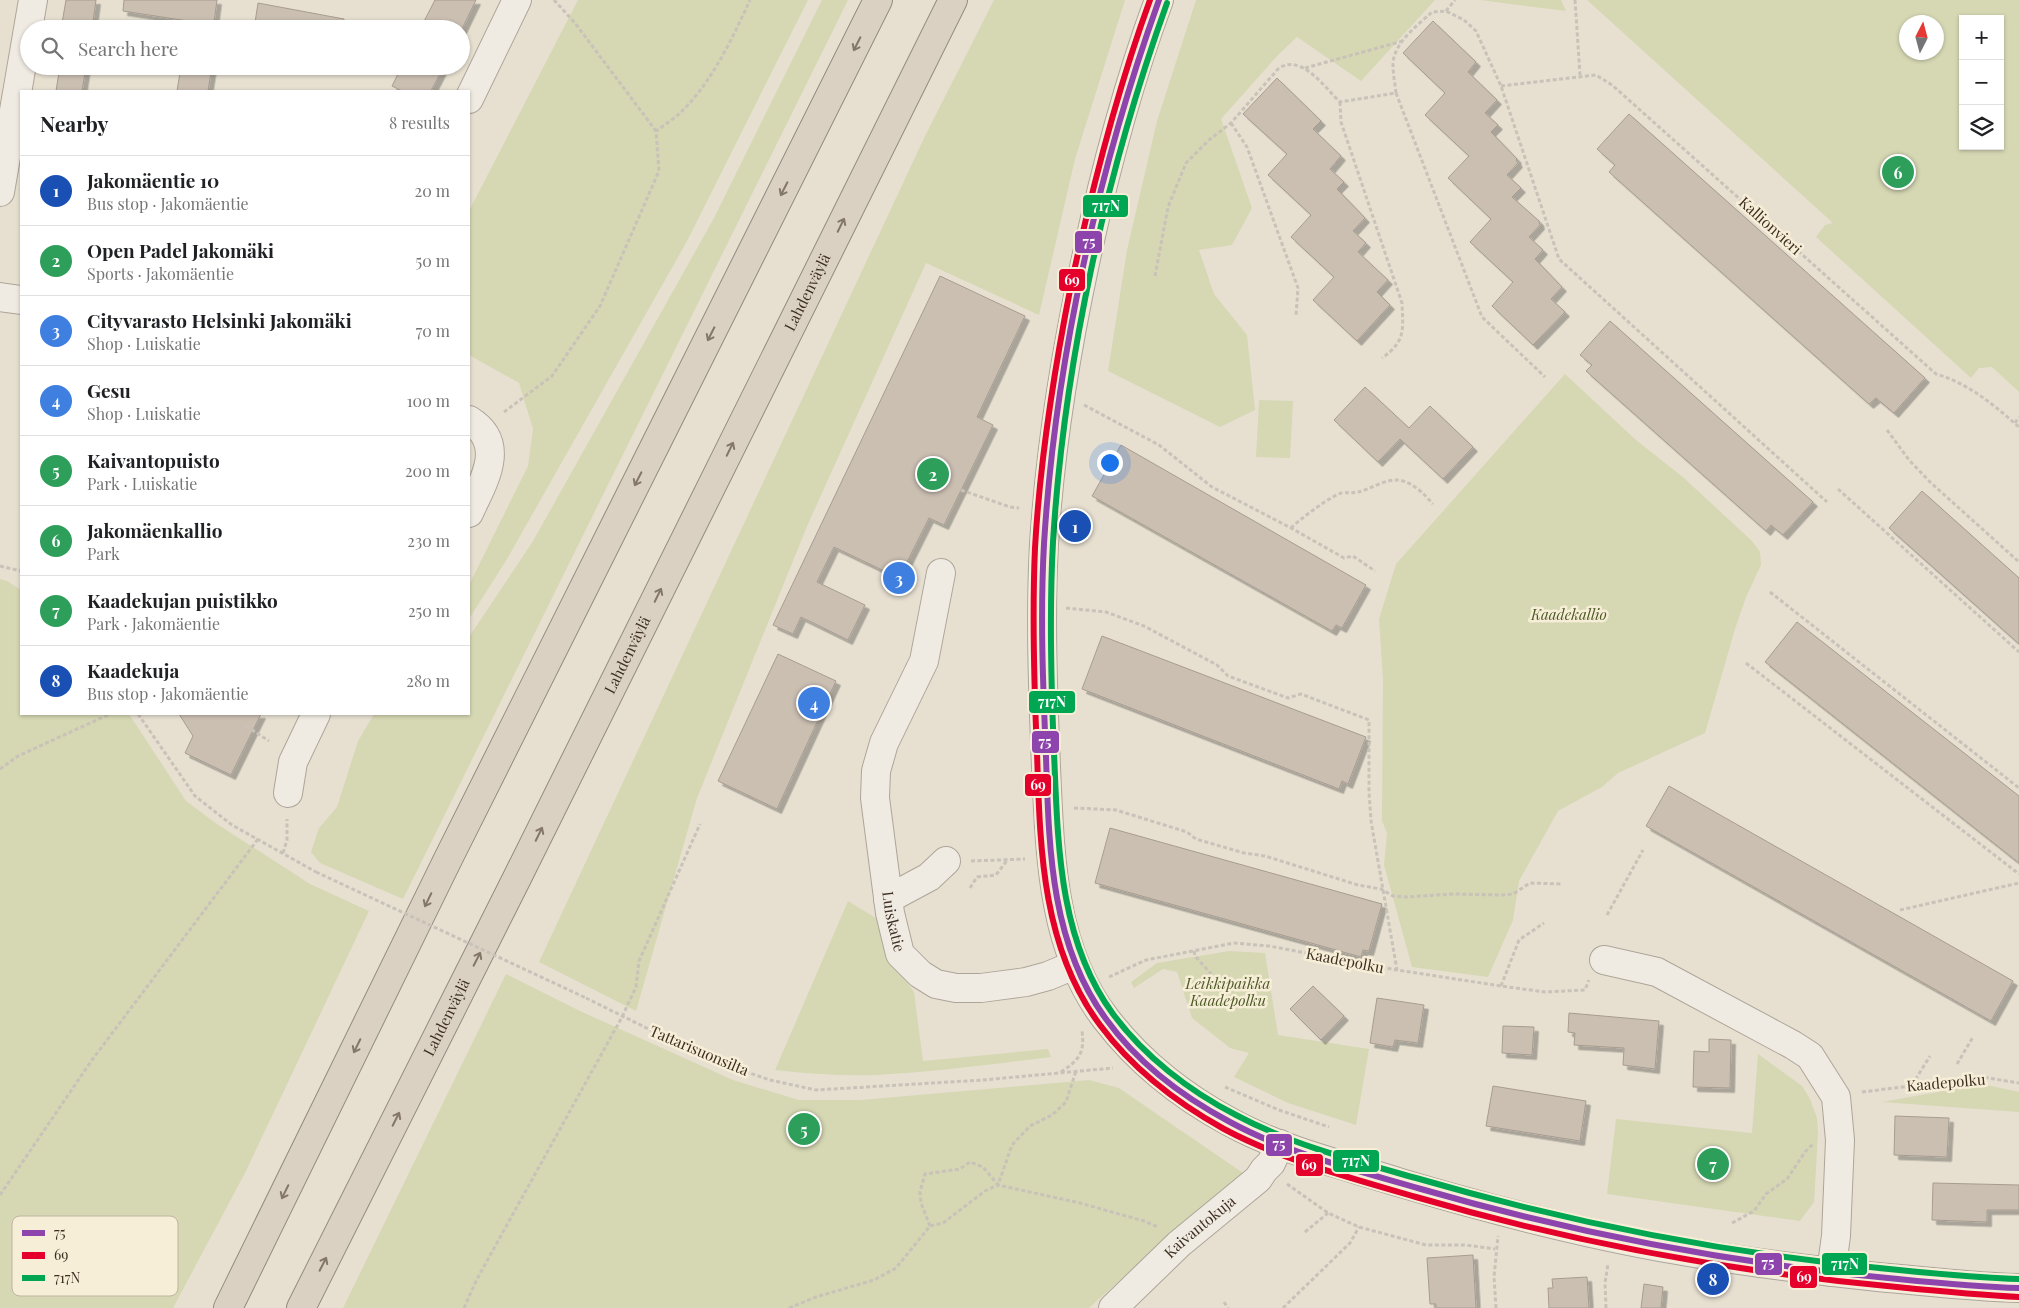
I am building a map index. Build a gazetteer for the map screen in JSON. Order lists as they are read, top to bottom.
{
  "streets": {
    "highway": ["Lahdenväylä"],
    "street": ["Luiskatie", "Kaivantokuja"],
    "path": ["Kallionvieri", "Kaadepolku", "Tattarisuonsilta"]
  },
  "parks": ["Kaadekallio", "Leikkipaikka Kaadepolku"],
  "lines": ["transit line 75", "transit line 69", "transit line 717N"],
  "legend": ["75", "69", "717N"],
  "north": "top",
  "page": {
    "map_buttons": ["+", "−"],
    "search": "Search here",
    "heading": ["Nearby", "8 results"],
    "pins": [
      "6",
      "2",
      "1",
      "3",
      "4",
      "5",
      "7",
      "8"
    ],
    "list": [
      {
        "mark": "1",
        "name": "Jakomäentie 10",
        "note": "Bus stop · Jakomäentie",
        "value": "20 m"
      },
      {
        "mark": "2",
        "name": "Open Padel Jakomäki",
        "note": "Sports · Jakomäentie",
        "value": "50 m"
      },
      {
        "mark": "3",
        "name": "Cityvarasto Helsinki Jakomäki",
        "note": "Shop · Luiskatie",
        "value": "70 m"
      },
      {
        "mark": "4",
        "name": "Gesu",
        "note": "Shop · Luiskatie",
        "value": "100 m"
      },
      {
        "mark": "5",
        "name": "Kaivantopuisto",
        "note": "Park · Luiskatie",
        "value": "200 m"
      },
      {
        "mark": "6",
        "name": "Jakomäenkallio",
        "note": "Park",
        "value": "230 m"
      },
      {
        "mark": "7",
        "name": "Kaadekujan puistikko",
        "note": "Park · Jakomäentie",
        "value": "250 m"
      },
      {
        "mark": "8",
        "name": "Kaadekuja",
        "note": "Bus stop · Jakomäentie",
        "value": "280 m"
      }
    ]
  }
}
